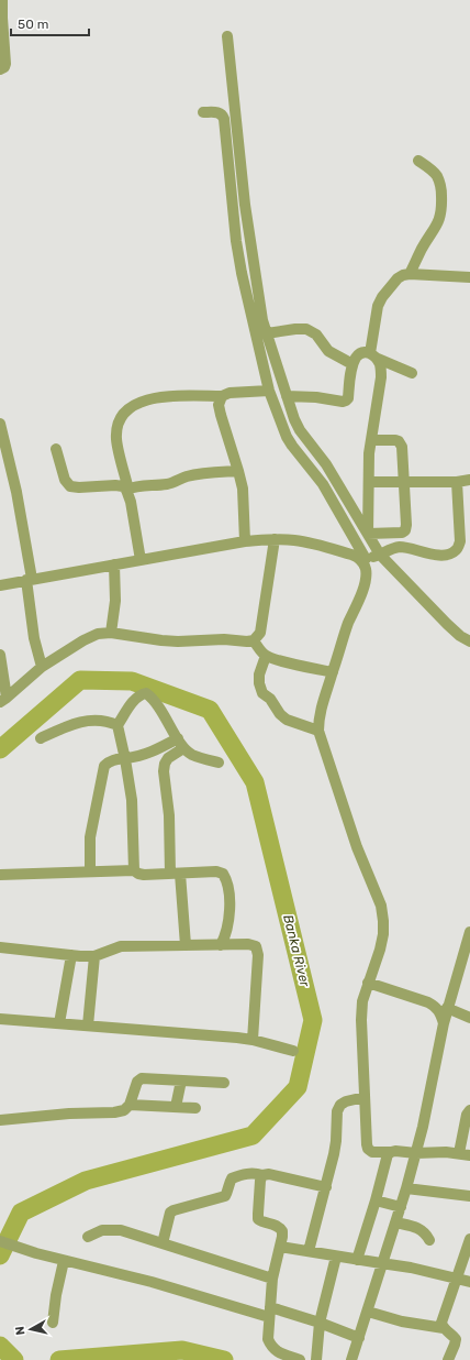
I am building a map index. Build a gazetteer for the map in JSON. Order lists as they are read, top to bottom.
{
  "water": ["Banka River"],
  "scale_bar": "50 m",
  "north": "left"
}
